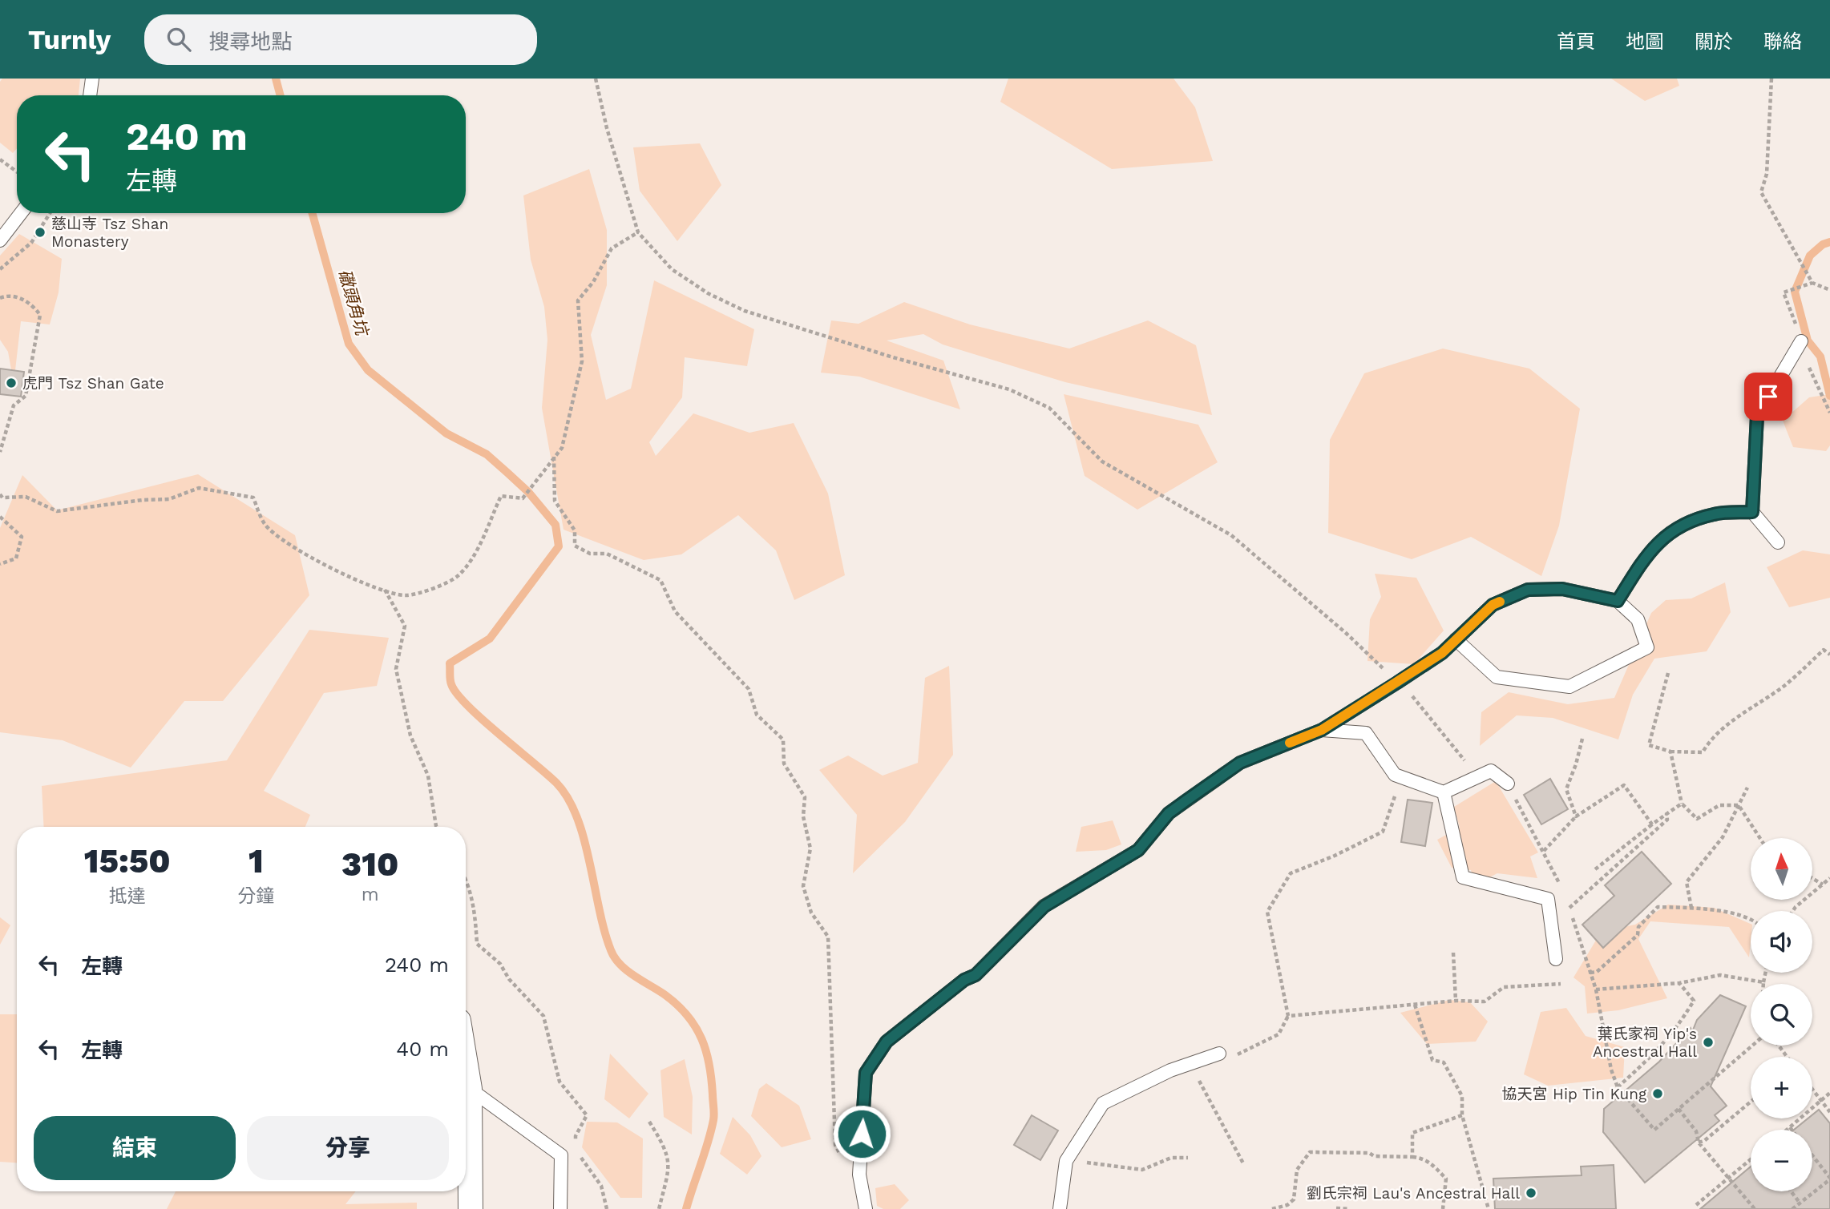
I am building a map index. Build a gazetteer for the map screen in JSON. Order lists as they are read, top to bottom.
{
  "water": ["䃟頭角坑"],
  "places": [
    "慈山寺 Tsz Shan Monastery",
    "虎門 Tsz Shan Gate",
    "葉氏家祠 Yip's Ancestral Hall",
    "協天宮 Hip Tin Kung",
    "劉氏宗祠 Lau's Ancestral Hall"
  ],
  "north": "top",
  "page": {
    "header": "Turnly",
    "search": "搜尋地點",
    "nav": [
      "首頁",
      "地圖",
      "關於",
      "聯絡"
    ],
    "turn": ["240 m", "左轉"],
    "eta": [
      "15:50",
      "抵達",
      "1",
      "分鐘",
      "310",
      "m"
    ],
    "map_buttons": ["+", "−"],
    "list": [
      {
        "name": "左轉",
        "value": "240 m"
      },
      {
        "name": "左轉",
        "value": "40 m"
      }
    ],
    "buttons": ["結束", "分享"]
  }
}
